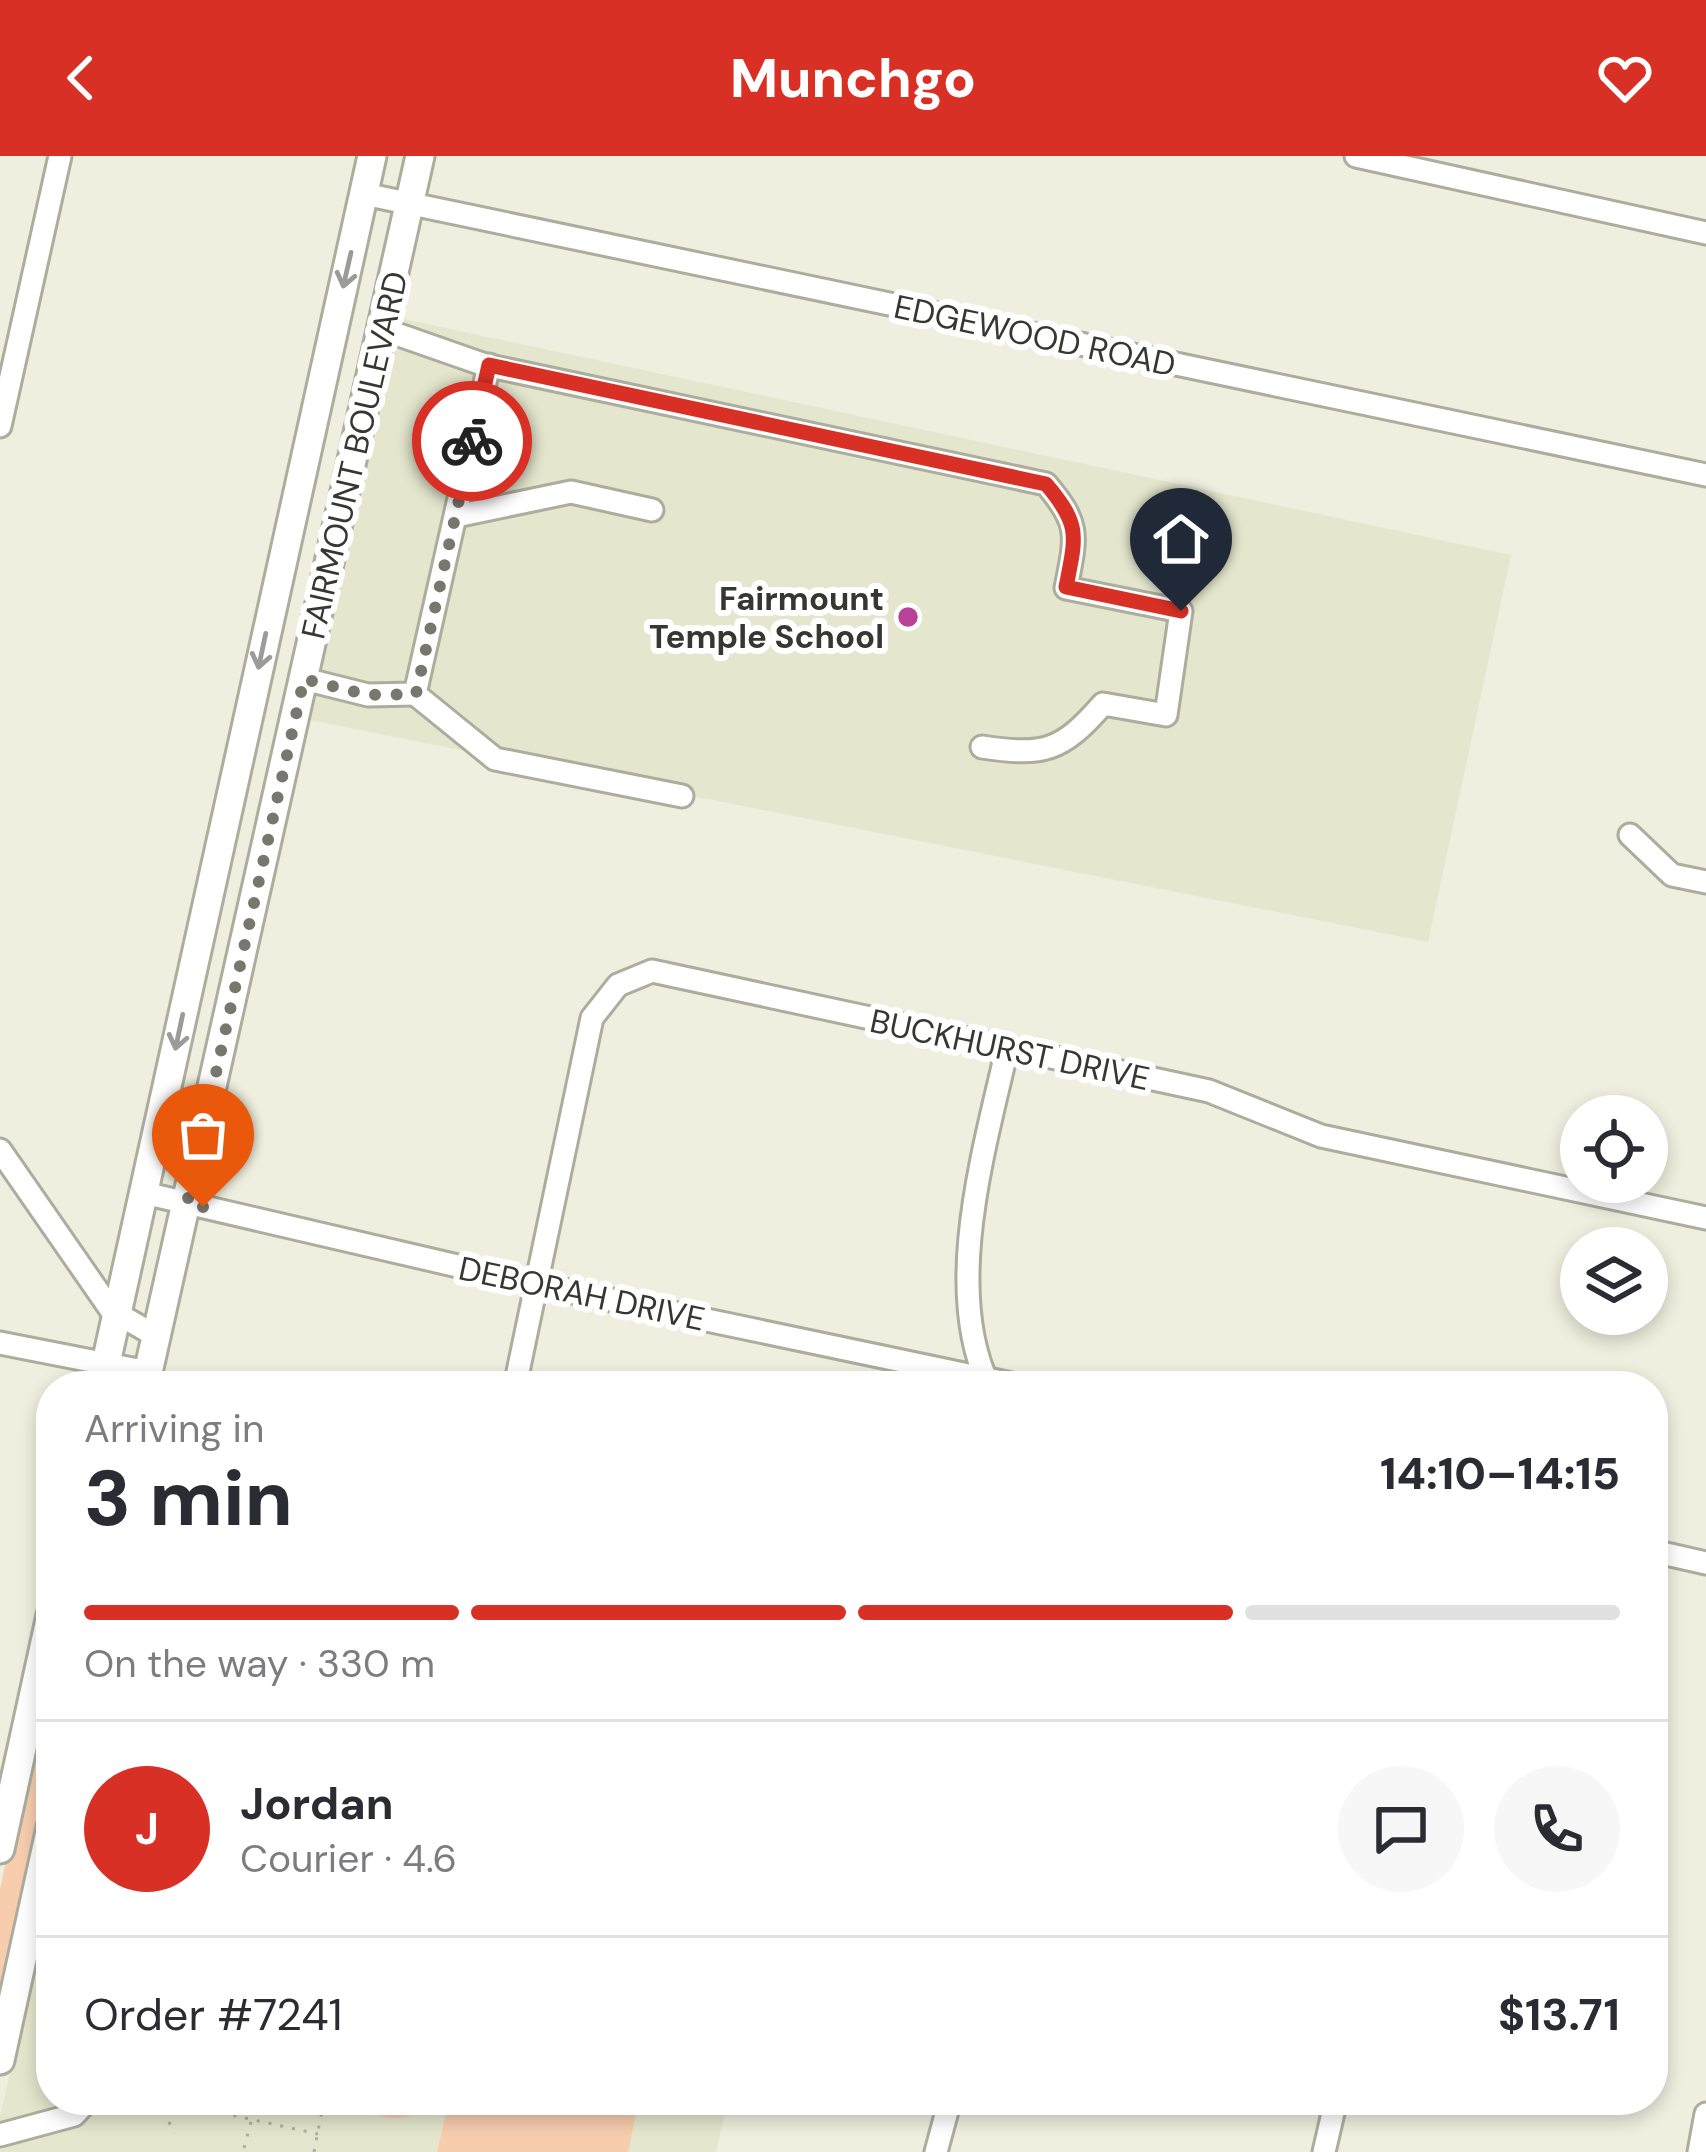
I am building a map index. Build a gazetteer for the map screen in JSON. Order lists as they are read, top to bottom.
{
  "streets": {
    "main road": ["FAIRMOUNT BOULEVARD"],
    "street": ["EDGEWOOD ROAD", "BUCKHURST DRIVE", "DEBORAH DRIVE"]
  },
  "crossings": [
    ["EDGEWOOD ROAD", "FAIRMOUNT BOULEVARD"],
    ["FAIRMOUNT BOULEVARD", "DEBORAH DRIVE"],
    ["BUCKHURST DRIVE", "DEBORAH DRIVE"]
  ],
  "places": ["Fairmount Temple School"],
  "page": {
    "header": "Munchgo",
    "heading": ["3 min", "Arriving in", "14:10–14:15"],
    "panel": [
      "Jordan",
      "Courier · 4.6",
      "Order #7241",
      "$13.71"
    ],
    "bar": "On the way · 330 m",
    "round": "J"
  }
}
